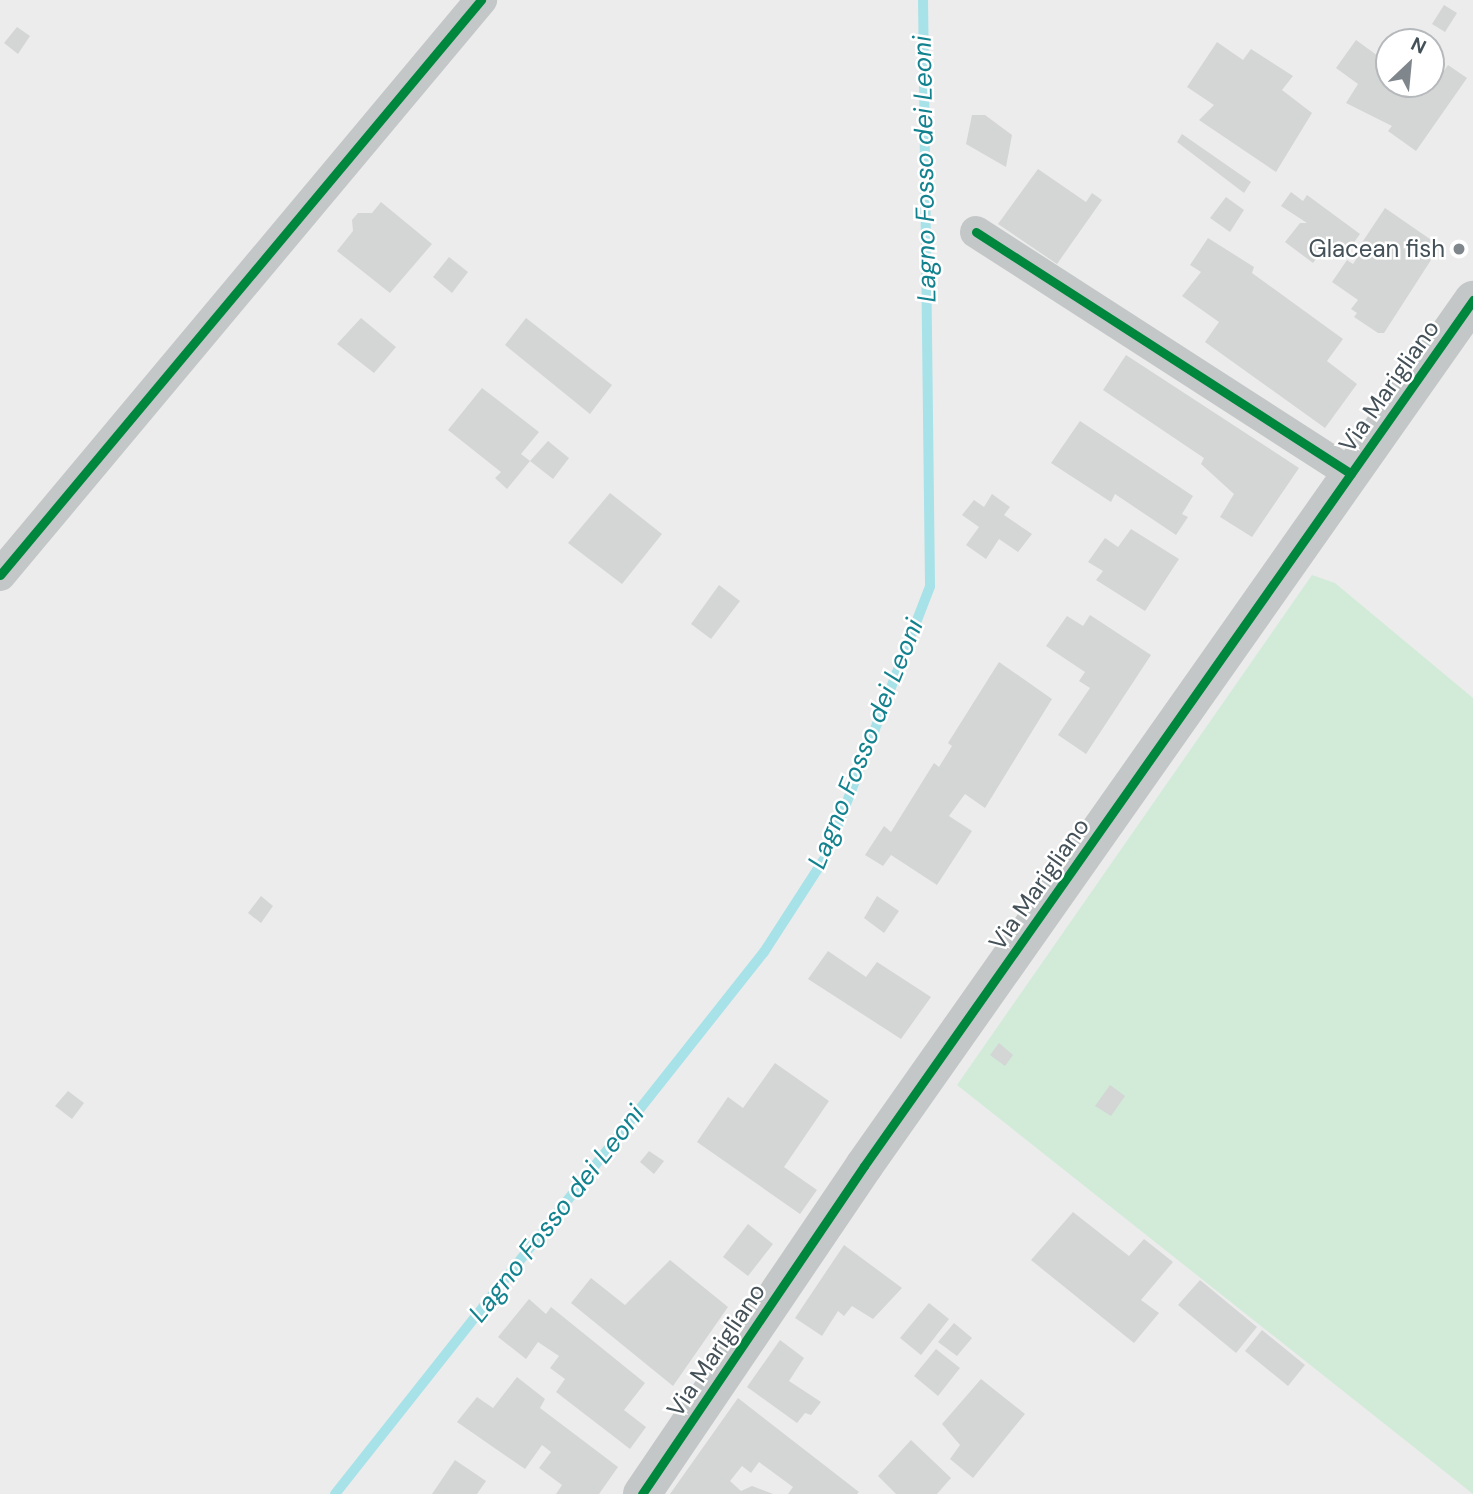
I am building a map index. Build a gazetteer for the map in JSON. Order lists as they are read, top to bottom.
{
  "streets": {
    "street": ["Via Marigliano"]
  },
  "water": ["Lagno Fosso dei Leoni"],
  "places": ["Glacean fish"],
  "north": "top right"
}
